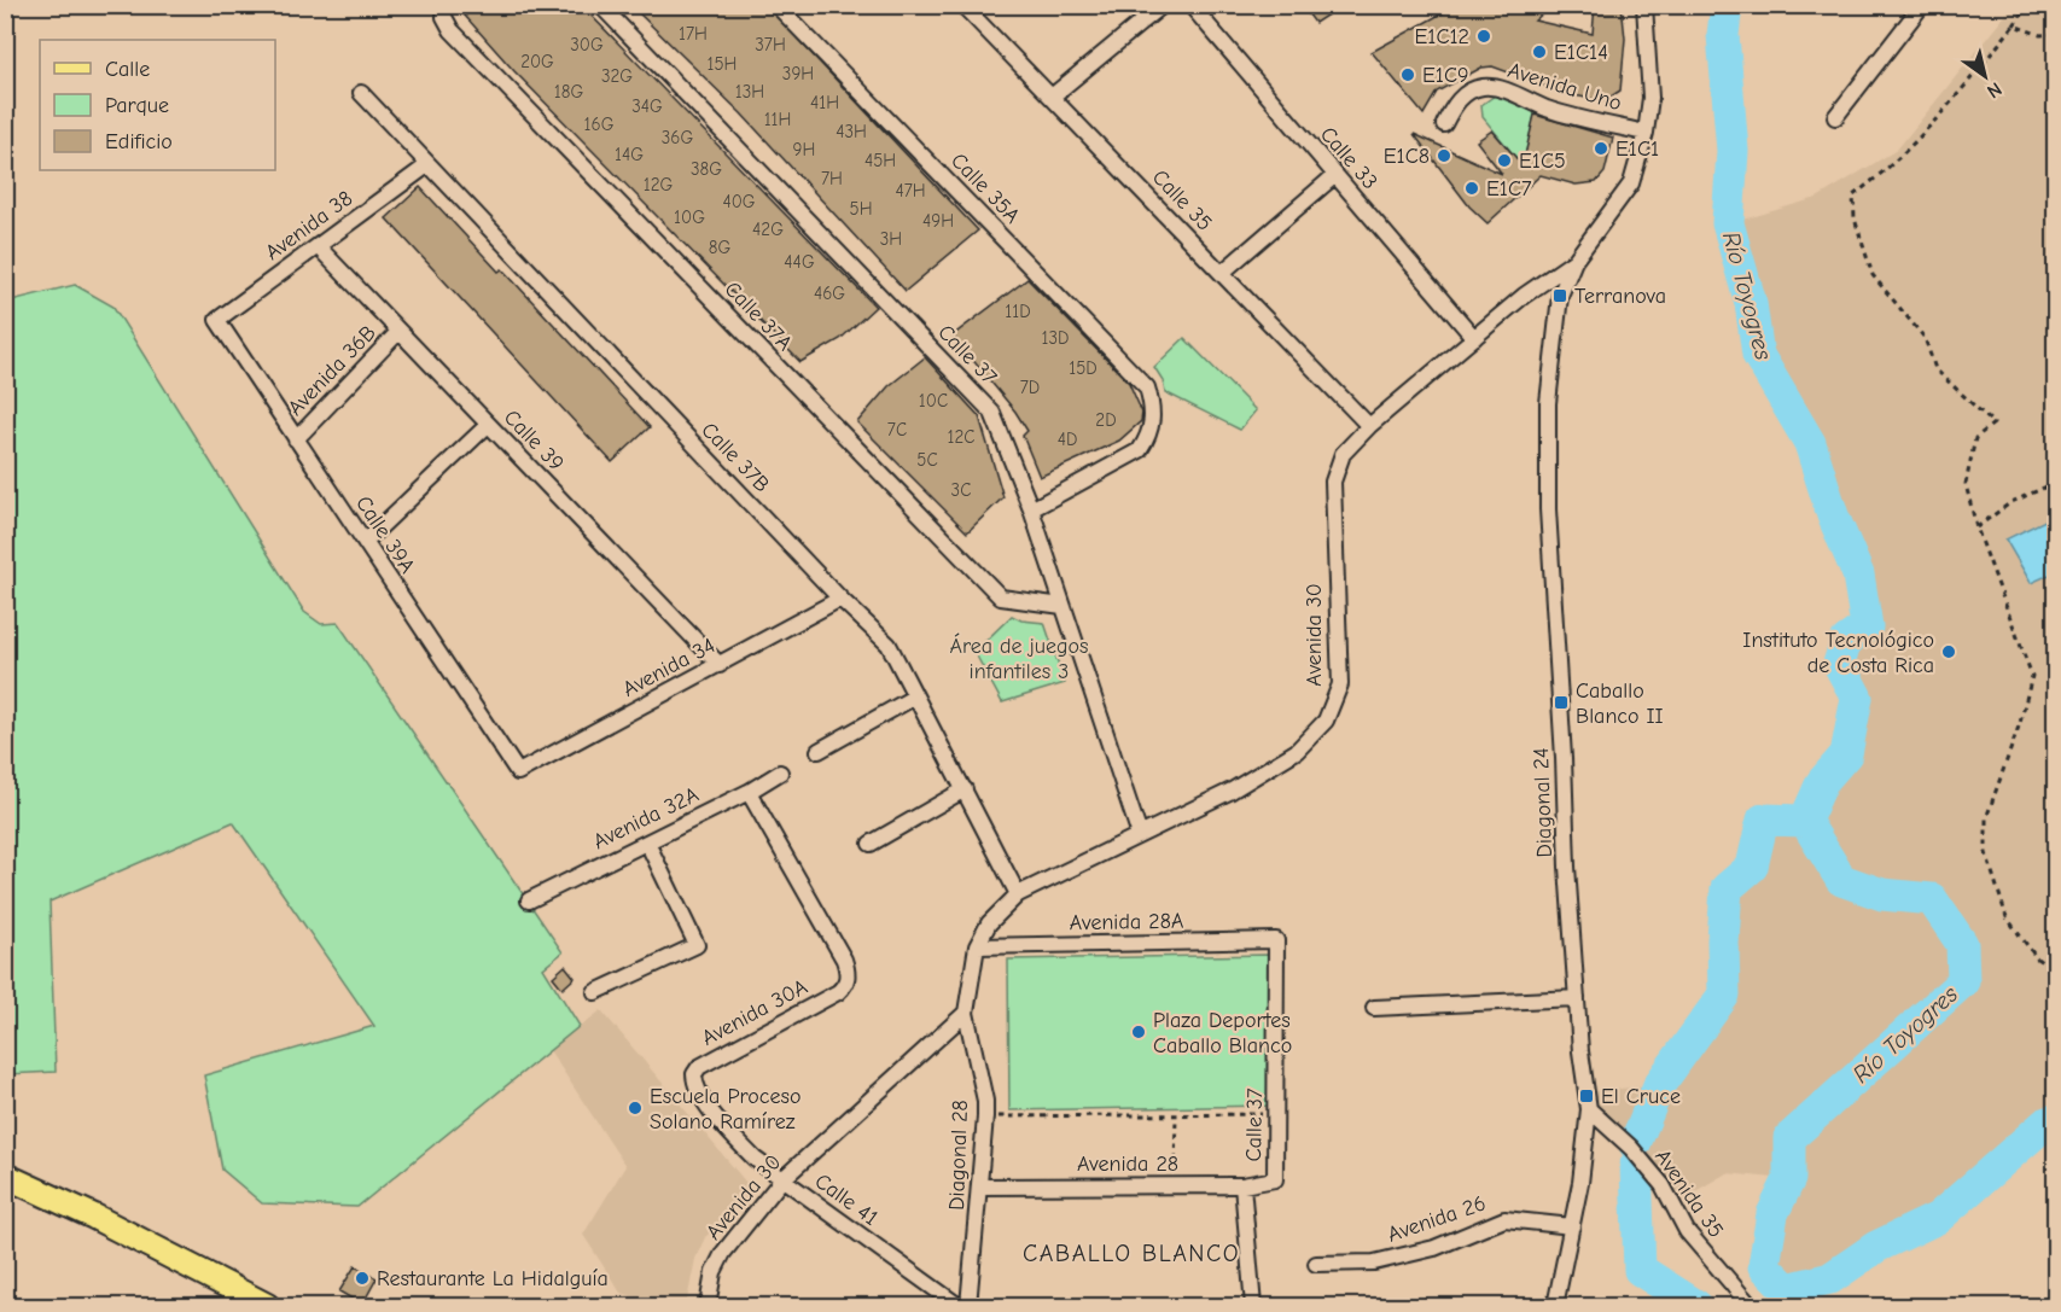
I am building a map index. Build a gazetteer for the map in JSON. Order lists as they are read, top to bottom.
{
  "streets": {
    "street": [
      "Avenida Uno",
      "Calle 33",
      "Calle 35A",
      "Calle 35",
      "Avenida 38",
      "Calle 37A",
      "Calle 37",
      "Avenida 36B",
      "Calle 39",
      "Calle 37B",
      "Calle 39A",
      "Avenida 30",
      "Avenida 34",
      "Diagonal 24",
      "Avenida 32A",
      "Avenida 28A",
      "Avenida 30A",
      "Diagonal 28",
      "Avenida 28",
      "Avenida 35",
      "Calle 41",
      "Avenida 26"
    ]
  },
  "crossings": [
    ["Calle 33", "Avenida 30"],
    ["Calle 35A", "Calle 37"],
    ["Calle 35", "Avenida 30"],
    ["Avenida 38", "Calle 39"],
    ["Avenida 38", "Calle 37B"],
    ["Avenida 38", "Calle 39A"],
    ["Calle 37A", "Calle 37"],
    ["Calle 37", "Avenida 30"],
    ["Calle 37", "Avenida 28A"],
    ["Calle 37", "Avenida 28"],
    ["Avenida 36B", "Calle 39"],
    ["Avenida 36B", "Calle 39A"],
    ["Calle 39", "Avenida 34"],
    ["Calle 37B", "Avenida 30"],
    ["Calle 37B", "Avenida 34"],
    ["Calle 39A", "Avenida 34"],
    ["Avenida 30", "Diagonal 24"],
    ["Avenida 30", "Diagonal 28"],
    ["Avenida 30", "Calle 41"],
    ["Diagonal 24", "Avenida 35"],
    ["Diagonal 24", "Avenida 26"],
    ["Avenida 32A", "Avenida 30A"],
    ["Avenida 28A", "Diagonal 28"],
    ["Avenida 30A", "Calle 41"],
    ["Diagonal 28", "Avenida 28"]
  ],
  "districts": ["CABALLO BLANCO"],
  "water": ["Río Toyogres"],
  "parks": ["Área de juegos infantiles 3"],
  "places": {
    "other": [
      "E1C12",
      "E1C14",
      "E1C9",
      "E1C1",
      "E1C8",
      "E1C5",
      "E1C7",
      "Instituto Tecnológico de Costa Rica",
      "Plaza Deportes Caballo Blanco",
      "Escuela Proceso Solano Ramírez",
      "Restaurante La Hidalguía"
    ],
    "transit": ["Terranova", "Caballo Blanco II", "El Cruce"]
  },
  "house_numbers": [
    "17H",
    "30G",
    "37H",
    "20G",
    "15H",
    "39H",
    "32G",
    "18G",
    "13H",
    "41H",
    "34G",
    "11H",
    "16G",
    "43H",
    "36G",
    "9H",
    "14G",
    "45H",
    "38G",
    "7H",
    "12G",
    "47H",
    "40G",
    "5H",
    "10G",
    "49H",
    "42G",
    "3H",
    "8G",
    "44G",
    "46G",
    "11D",
    "13D",
    "15D",
    "7D",
    "10C",
    "2D",
    "7C",
    "12C",
    "4D",
    "5C",
    "3C"
  ],
  "legend": ["Calle", "Parque", "Edificio"],
  "north": "bottom right"
}
